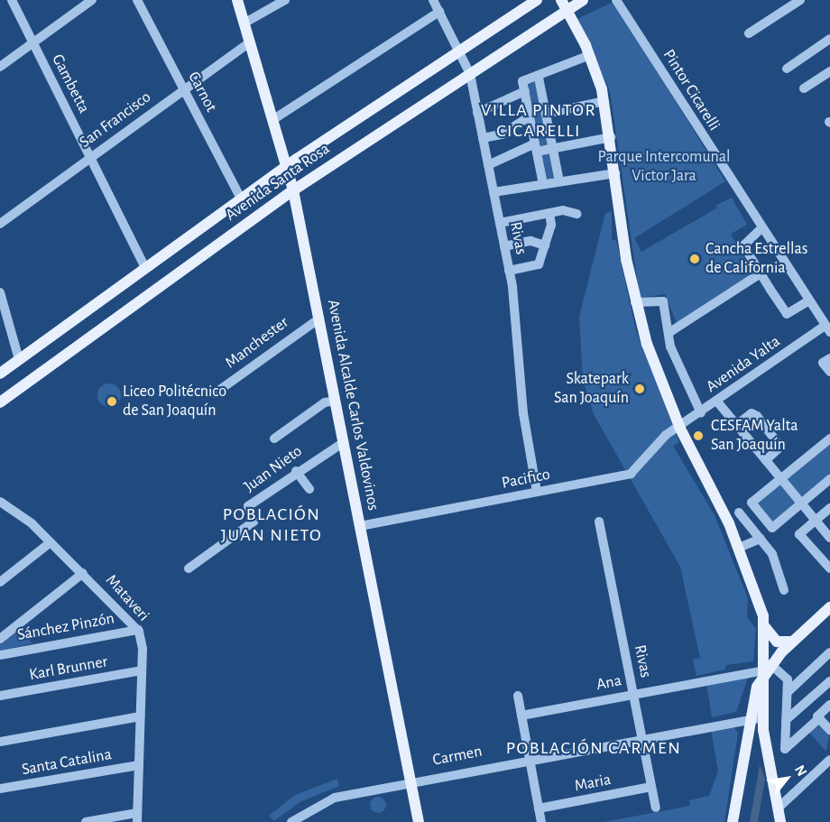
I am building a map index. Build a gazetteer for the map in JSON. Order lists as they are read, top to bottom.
{
  "streets": {
    "main road": ["Avenida Santa Rosa", "Avenida Alcalde Carlos Valdovinos"],
    "street": [
      "Gambetta",
      "Pintor Cicarelli",
      "Carnot",
      "San Francisco",
      "Rivas",
      "Manchester",
      "Avenida Yalta",
      "Juan Nieto",
      "Pacifico",
      "Mataveri",
      "Sánchez Pinzón",
      "Karl Brunner",
      "Ana",
      "Carmen",
      "Santa Catalina",
      "Maria"
    ]
  },
  "crossings": [
    ["Gambetta", "San Francisco"],
    ["Gambetta", "Avenida Santa Rosa"],
    ["Pintor Cicarelli", "Avenida Yalta"],
    ["Carnot", "San Francisco"],
    ["Carnot", "Avenida Santa Rosa"],
    ["San Francisco", "Avenida Alcalde Carlos Valdovinos"],
    ["Avenida Santa Rosa", "Rivas"],
    ["Avenida Santa Rosa", "Avenida Alcalde Carlos Valdovinos"],
    ["Rivas", "Pacifico"],
    ["Rivas", "Ana"],
    ["Rivas", "Carmen"],
    ["Rivas", "Maria"],
    ["Manchester", "Avenida Alcalde Carlos Valdovinos"],
    ["Avenida Yalta", "Pacifico"],
    ["Avenida Alcalde Carlos Valdovinos", "Juan Nieto"],
    ["Avenida Alcalde Carlos Valdovinos", "Pacifico"],
    ["Avenida Alcalde Carlos Valdovinos", "Carmen"],
    ["Mataveri", "Sánchez Pinzón"],
    ["Mataveri", "Karl Brunner"],
    ["Mataveri", "Santa Catalina"]
  ],
  "districts": ["VILLA PINTOR CICARELLI", "POBLACIÓN JUAN NIETO", "POBLACIÓN CARMEN"],
  "parks": ["Parque Intercomunal Victor Jara"],
  "places": [
    "Cancha Estrellas de California",
    "Skatepark San Joaquín",
    "Liceo Politécnico de San Joaquín",
    "CESFAM Yalta San Joaquín"
  ],
  "north": "top right"
}
